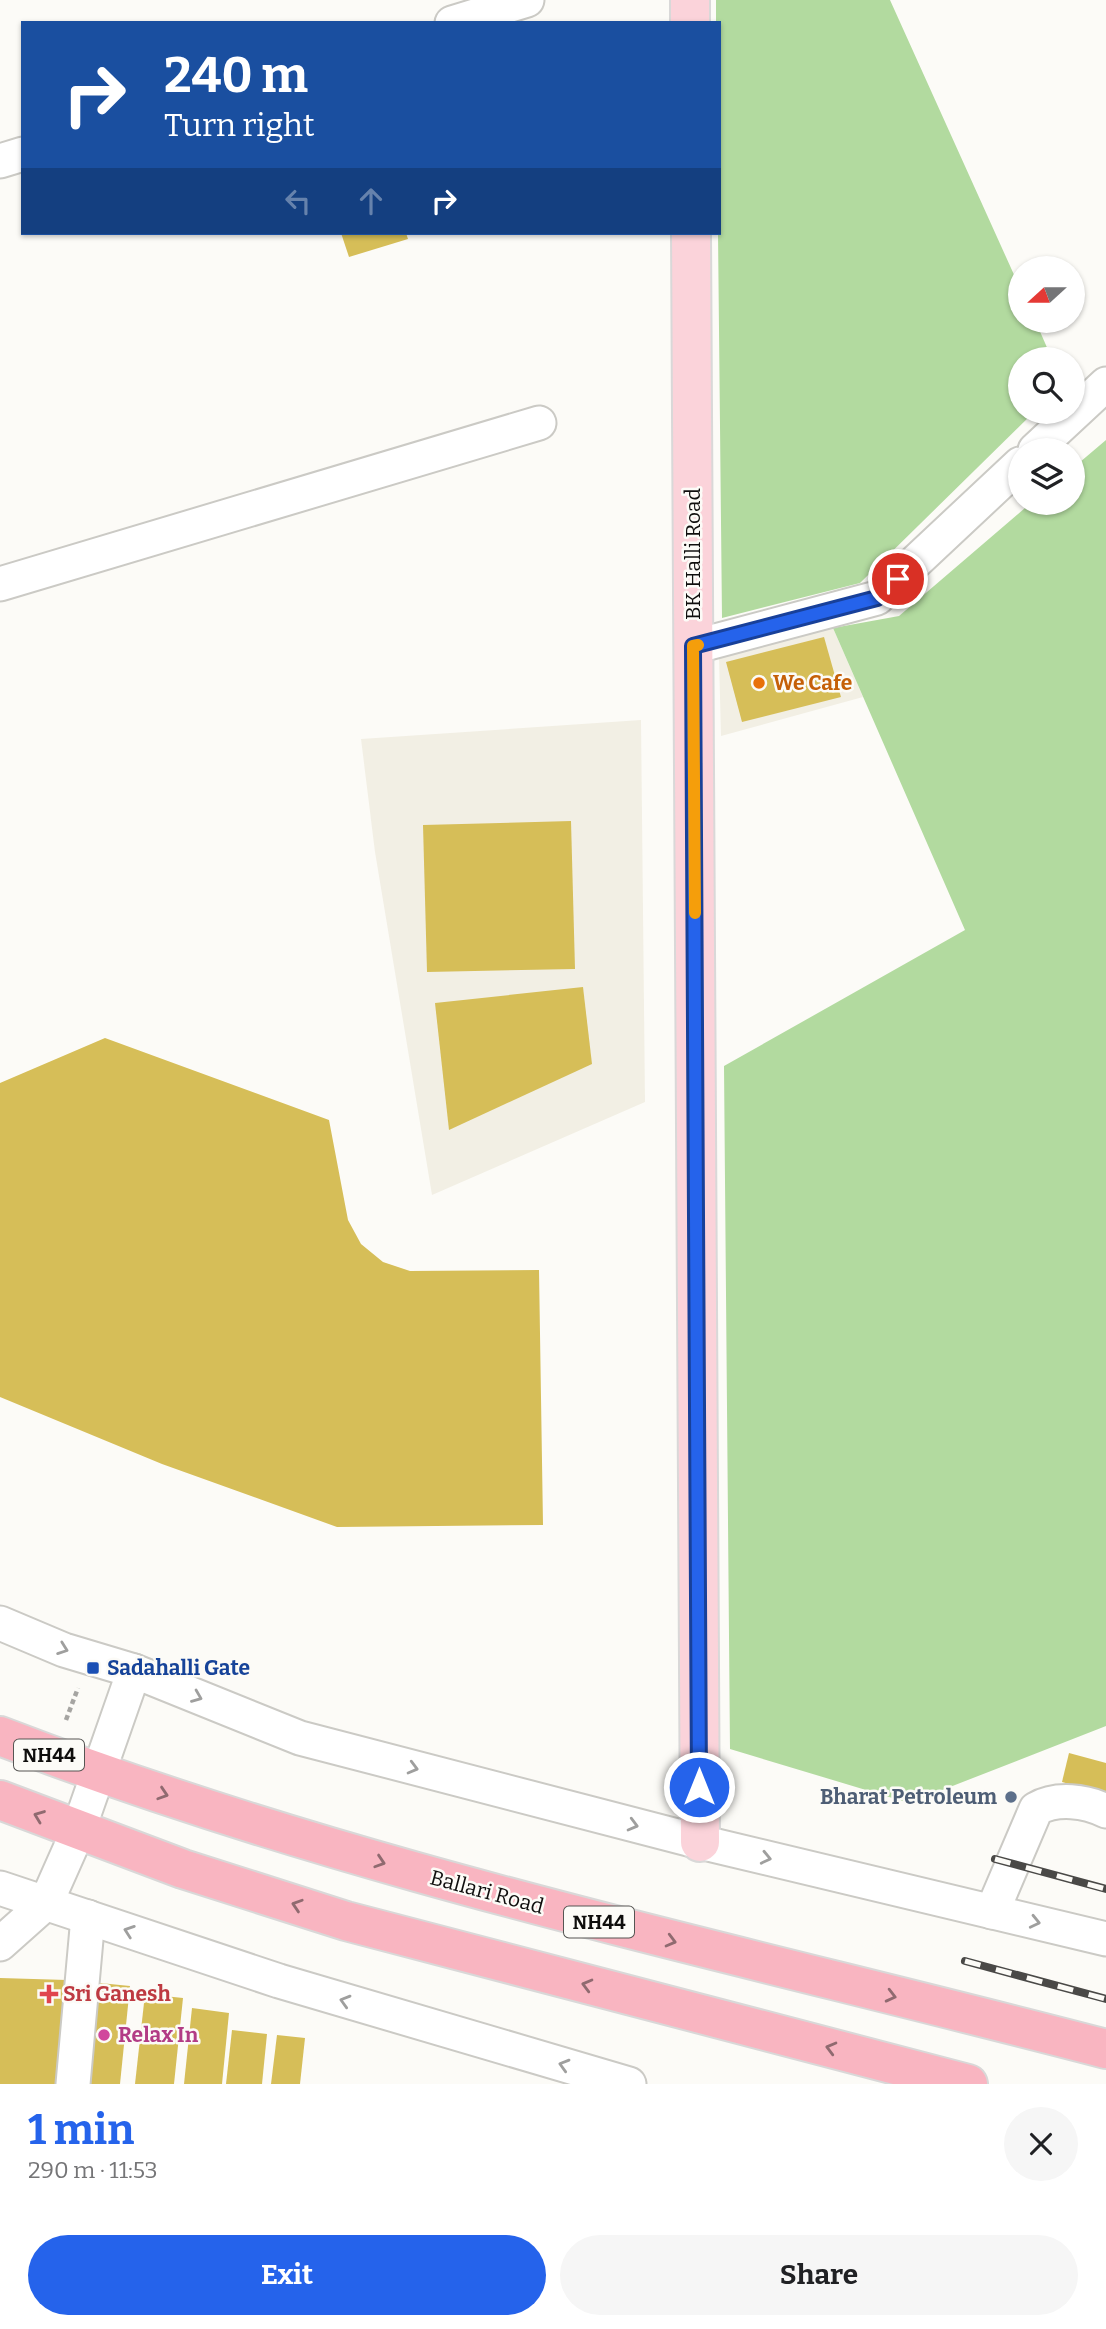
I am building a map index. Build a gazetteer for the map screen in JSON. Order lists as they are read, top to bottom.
{
  "streets": {
    "highway": ["NH44", "Ballari Road"],
    "main road": ["BK Halli Road"]
  },
  "places": {
    "other": ["We Cafe", "Bharat Petroleum", "Relax In"],
    "transit": ["Sadahalli Gate"],
    "health": ["Sri Ganesh"]
  },
  "north": "left",
  "page": {
    "turn": ["240 m", "Turn right"],
    "heading": ["1 min", "290 m · 11:53"],
    "buttons": ["Exit", "Share"]
  }
}
